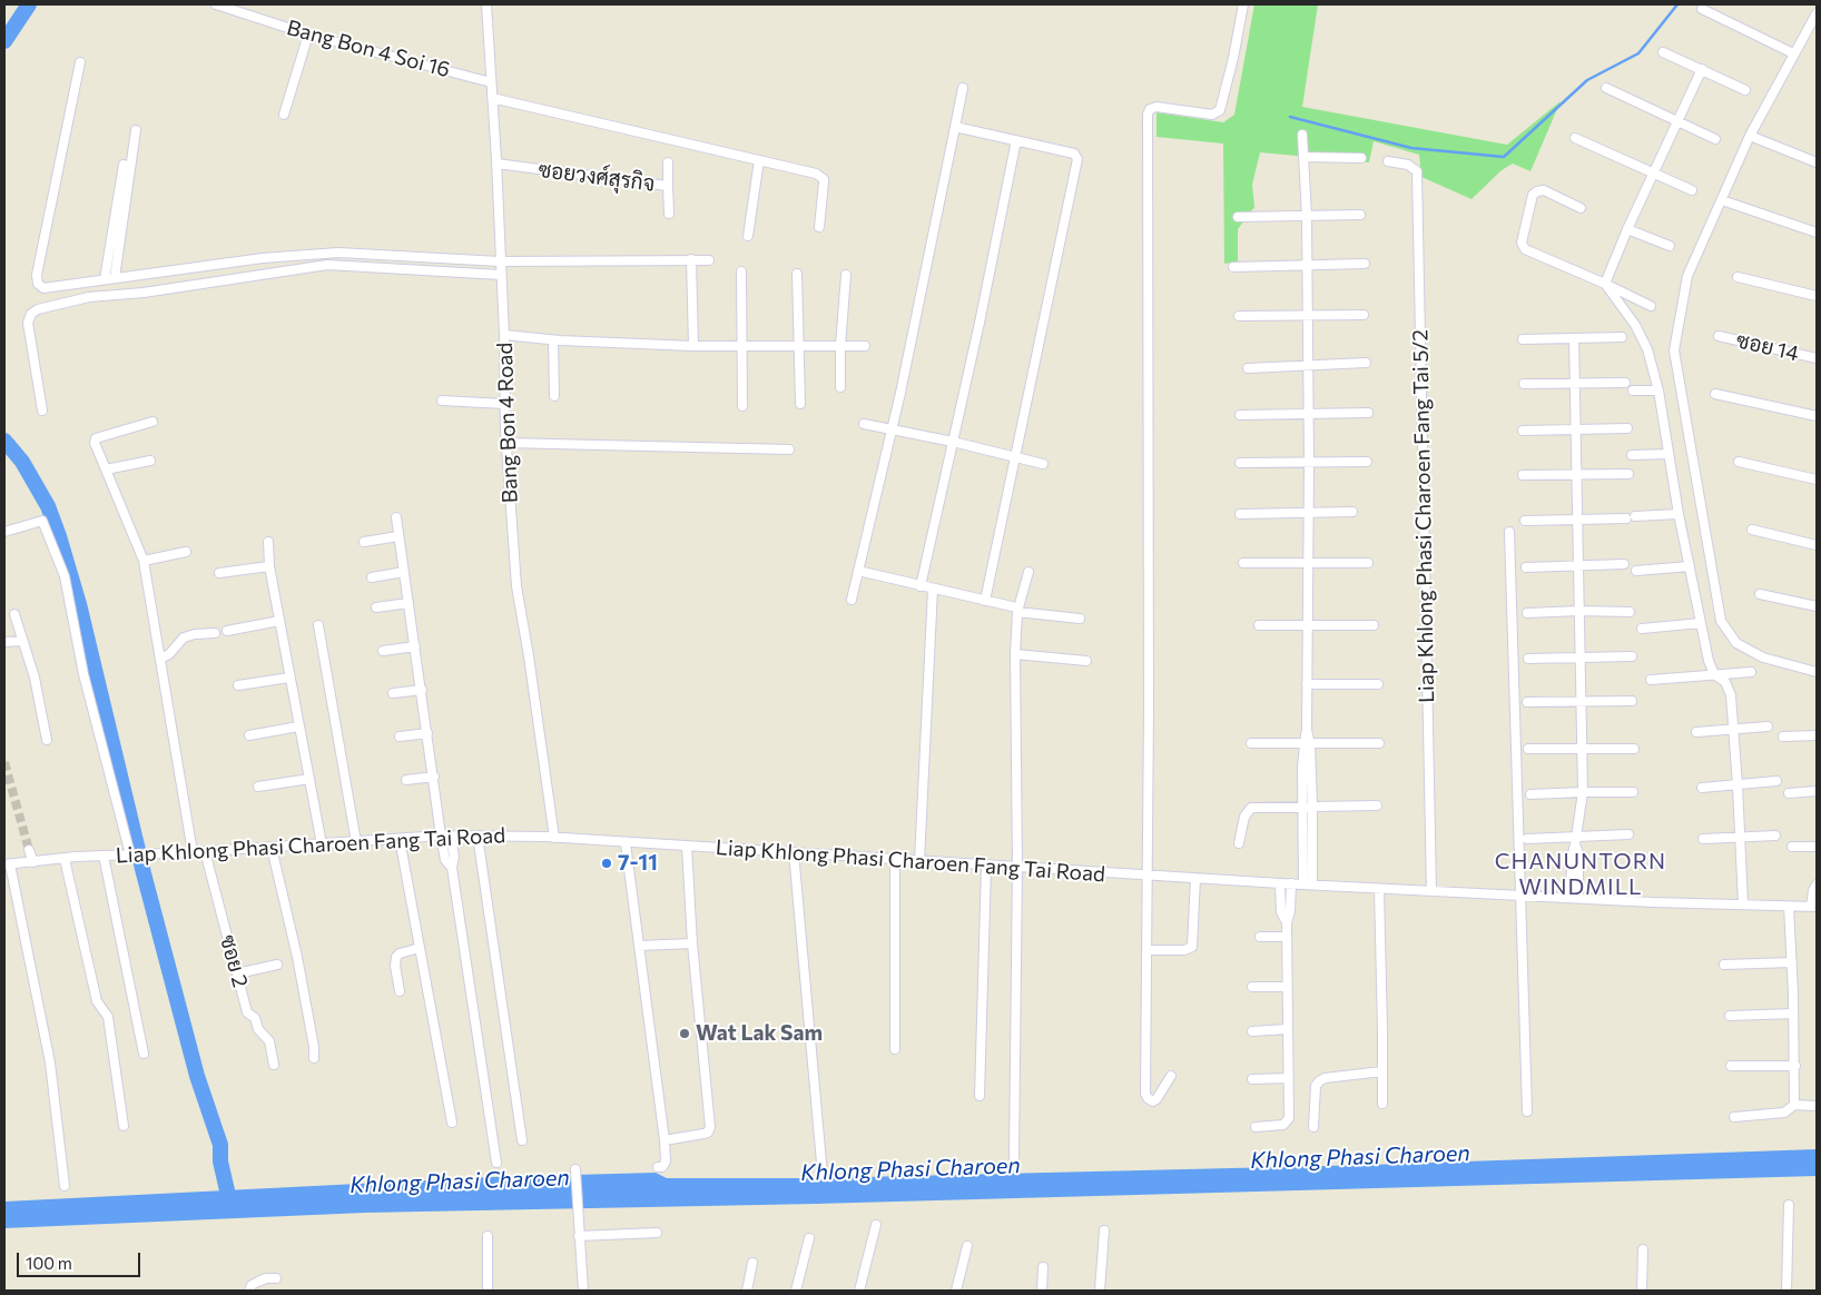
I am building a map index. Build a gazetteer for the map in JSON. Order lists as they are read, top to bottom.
{
  "streets": {
    "street": [
      "Bang Bon 4 Soi 16",
      "ซอยวงศ์สุรกิจ",
      "ซอย 14",
      "Bang Bon 4 Road",
      "Liap Khlong Phasi Charoen Fang Tai 5/2",
      "Liap Khlong Phasi Charoen Fang Tai Road",
      "ซอย 2"
    ]
  },
  "crossings": [
    ["Bang Bon 4 Soi 16", "Bang Bon 4 Road"],
    ["ซอยวงศ์สุรกิจ", "Bang Bon 4 Road"],
    ["Bang Bon 4 Road", "Liap Khlong Phasi Charoen Fang Tai Road"],
    ["Liap Khlong Phasi Charoen Fang Tai 5/2", "Liap Khlong Phasi Charoen Fang Tai Road"],
    ["Liap Khlong Phasi Charoen Fang Tai Road", "ซอย 2"]
  ],
  "districts": ["CHANUNTORN WINDMILL"],
  "water": ["Khlong Phasi Charoen"],
  "places": ["7-11", "Wat Lak Sam"],
  "scale_bar": "100 m"
}
